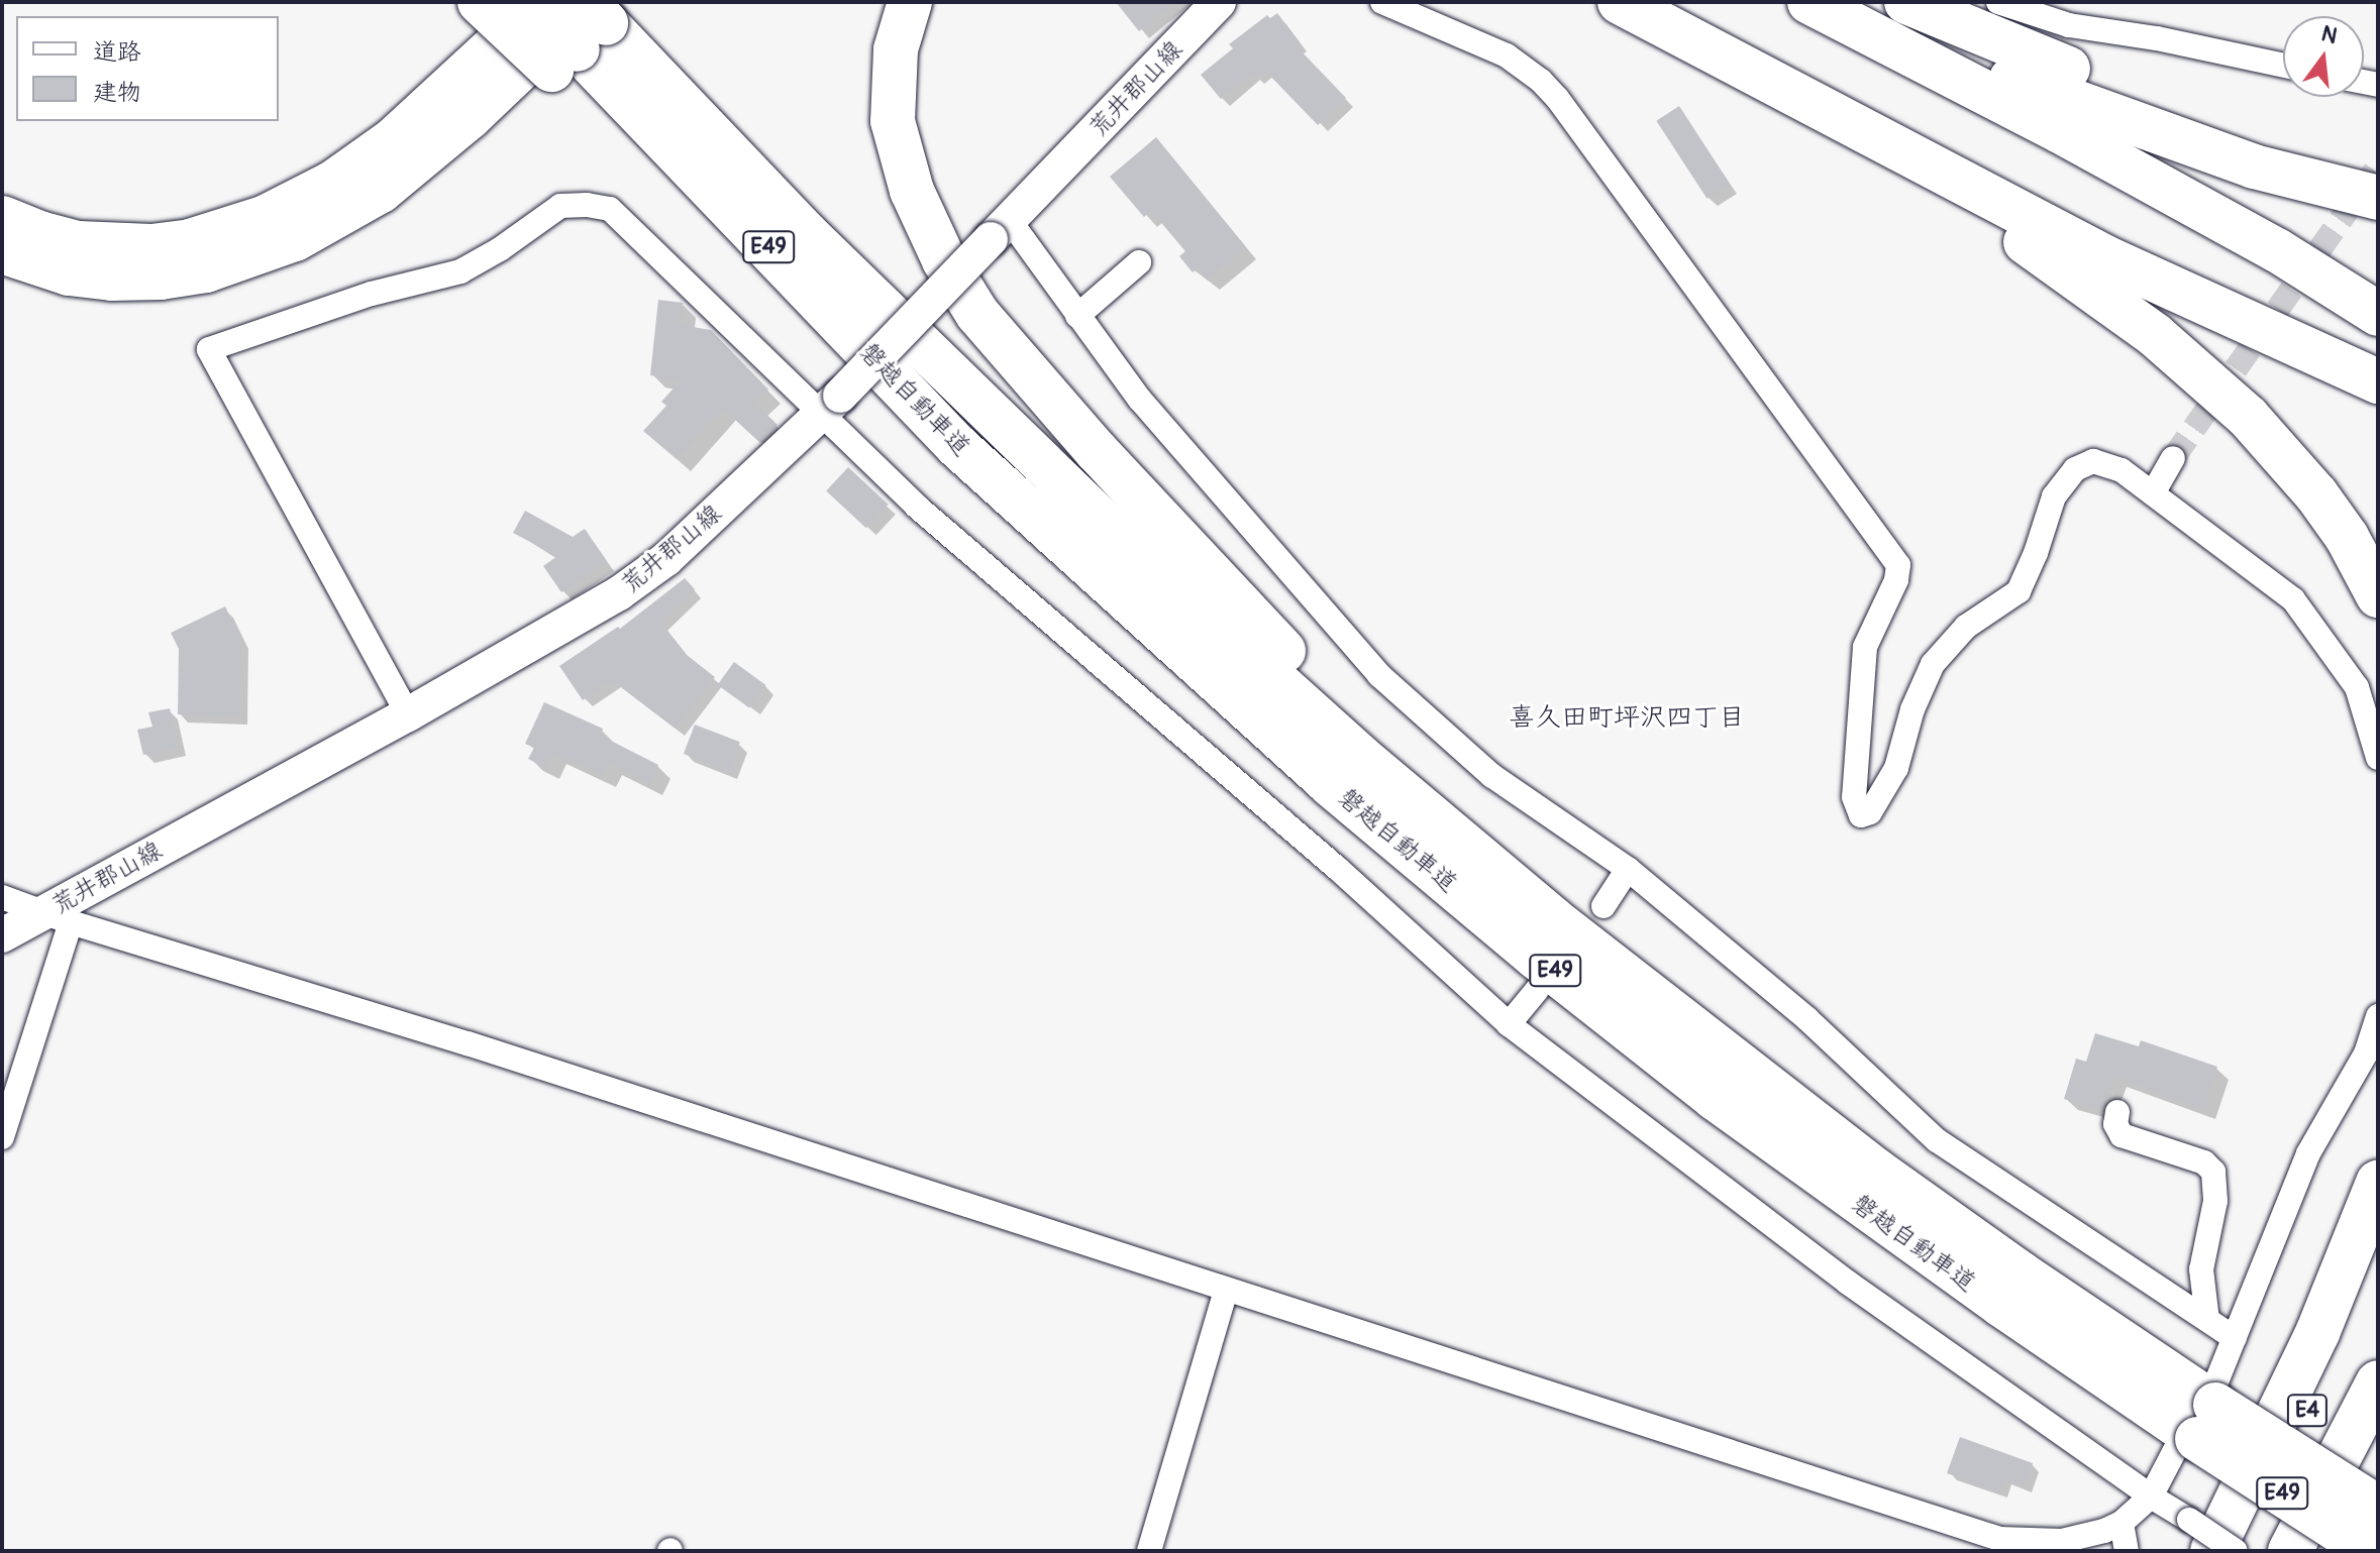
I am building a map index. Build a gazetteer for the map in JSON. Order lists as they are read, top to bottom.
{
  "streets": {
    "highway": ["E49", "磐越自動車道", "E4"],
    "main road": ["荒井郡山線"]
  },
  "districts": ["喜久田町坪沢四丁目"],
  "legend": ["道路", "建物"],
  "north": "top"
}
